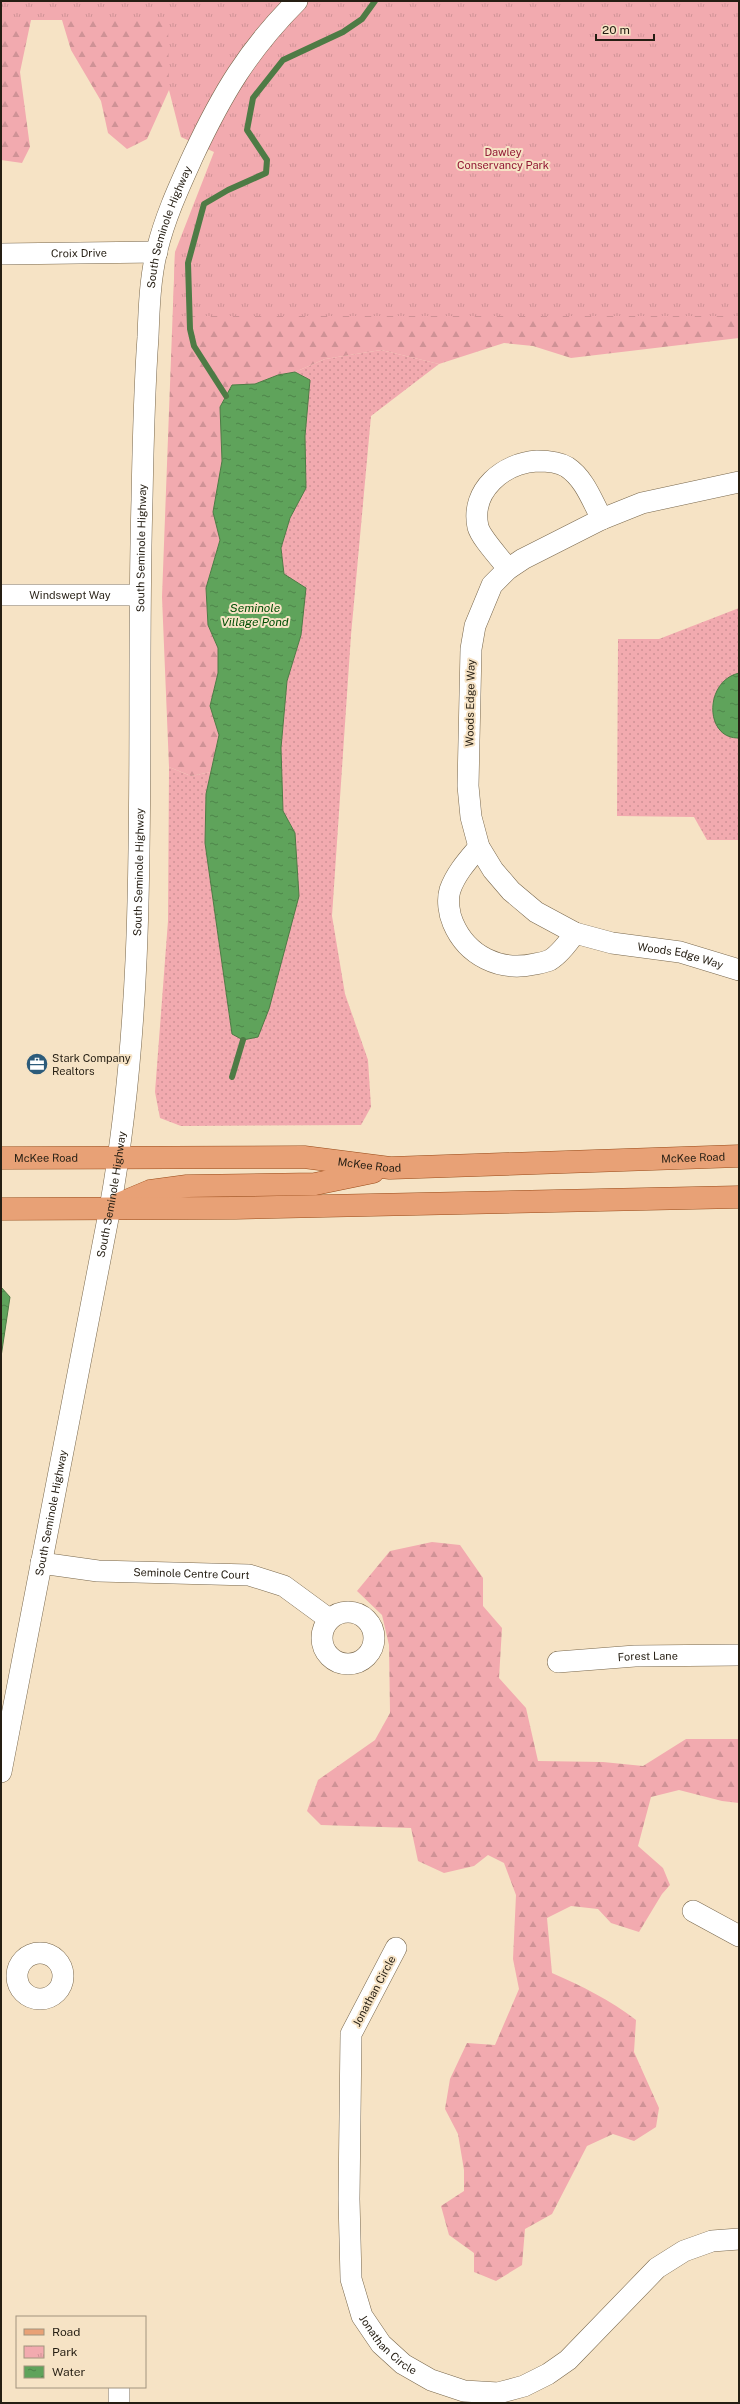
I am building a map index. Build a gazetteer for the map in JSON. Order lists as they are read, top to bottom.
{
  "streets": {
    "main road": ["McKee Road"],
    "street": [
      "South Seminole Highway",
      "Croix Drive",
      "Windswept Way",
      "Woods Edge Way",
      "Seminole Centre Court",
      "Forest Lane",
      "Jonathan Circle"
    ]
  },
  "crossings": [
    ["South Seminole Highway", "Croix Drive"],
    ["South Seminole Highway", "Windswept Way"],
    ["South Seminole Highway", "McKee Road"],
    ["South Seminole Highway", "Seminole Centre Court"]
  ],
  "water": ["Seminole Village Pond"],
  "parks": ["Dawley Conservancy Park"],
  "places": {
    "office": ["Stark Company Realtors"]
  },
  "legend": ["Road", "Park", "Water"],
  "scale_bar": "20 m"
}
